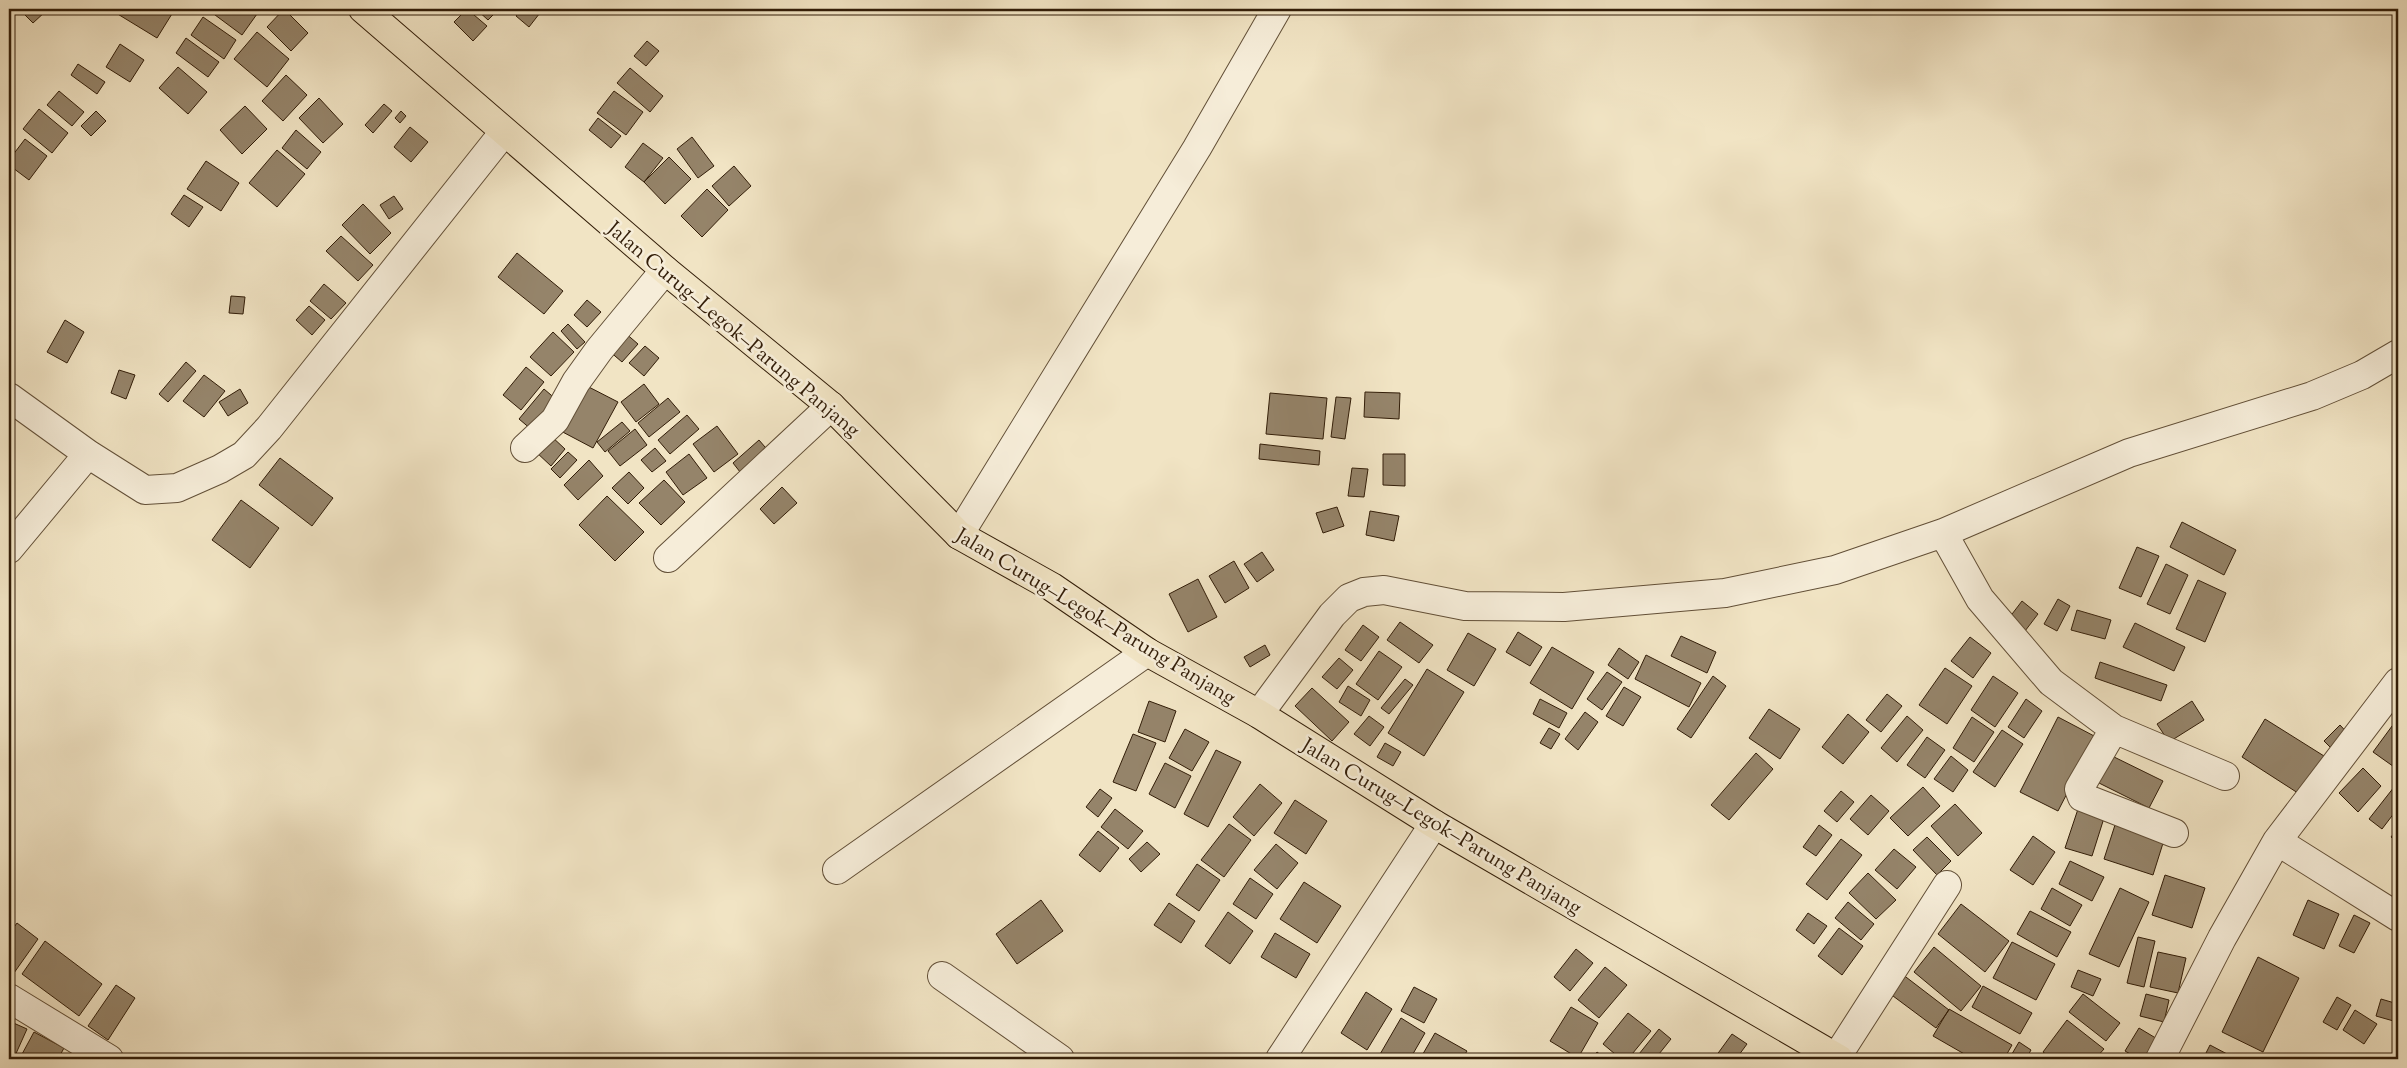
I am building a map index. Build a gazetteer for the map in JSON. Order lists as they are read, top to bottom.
{
  "streets": {
    "main road": ["Jalan Curug–Legok–Parung Panjang"]
  }
}
